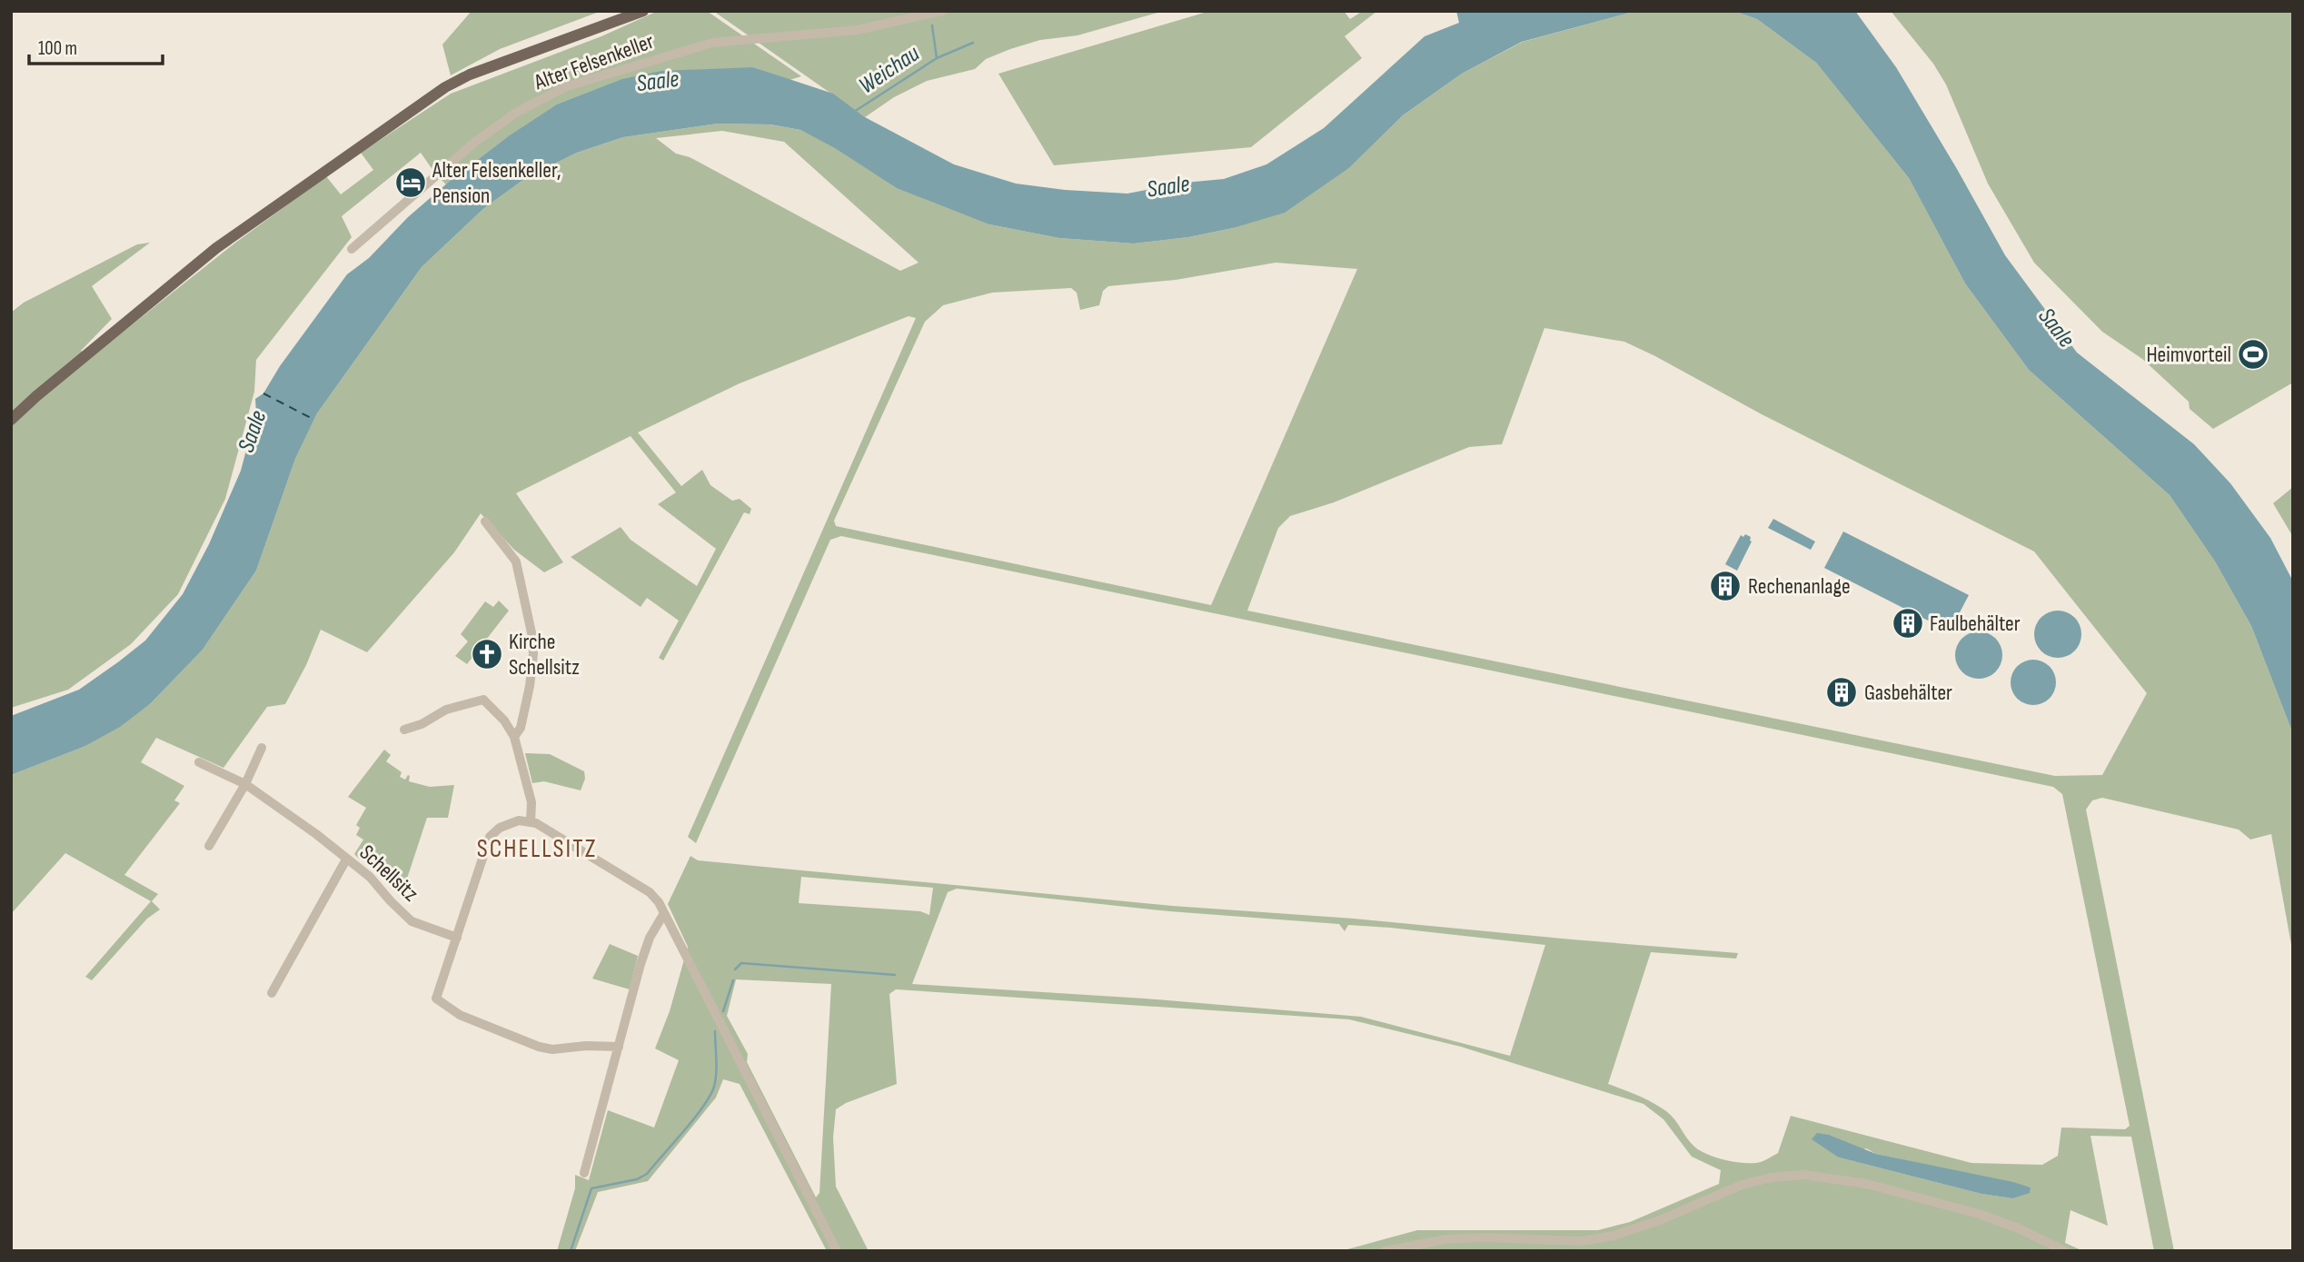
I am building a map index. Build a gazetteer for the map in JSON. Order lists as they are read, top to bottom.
{
  "streets": {
    "street": ["Alter Felsenkeller", "Schellsitz"]
  },
  "districts": ["SCHELLSITZ"],
  "water": ["Weichau", "Saale"],
  "places": {
    "hotel": ["Alter Felsenkeller, Pension"],
    "sports": ["Heimvorteil"],
    "building": ["Rechenanlage", "Faulbehälter", "Gasbehälter"],
    "church": ["Kirche Schellsitz"]
  },
  "scale_bar": "100 m"
}
